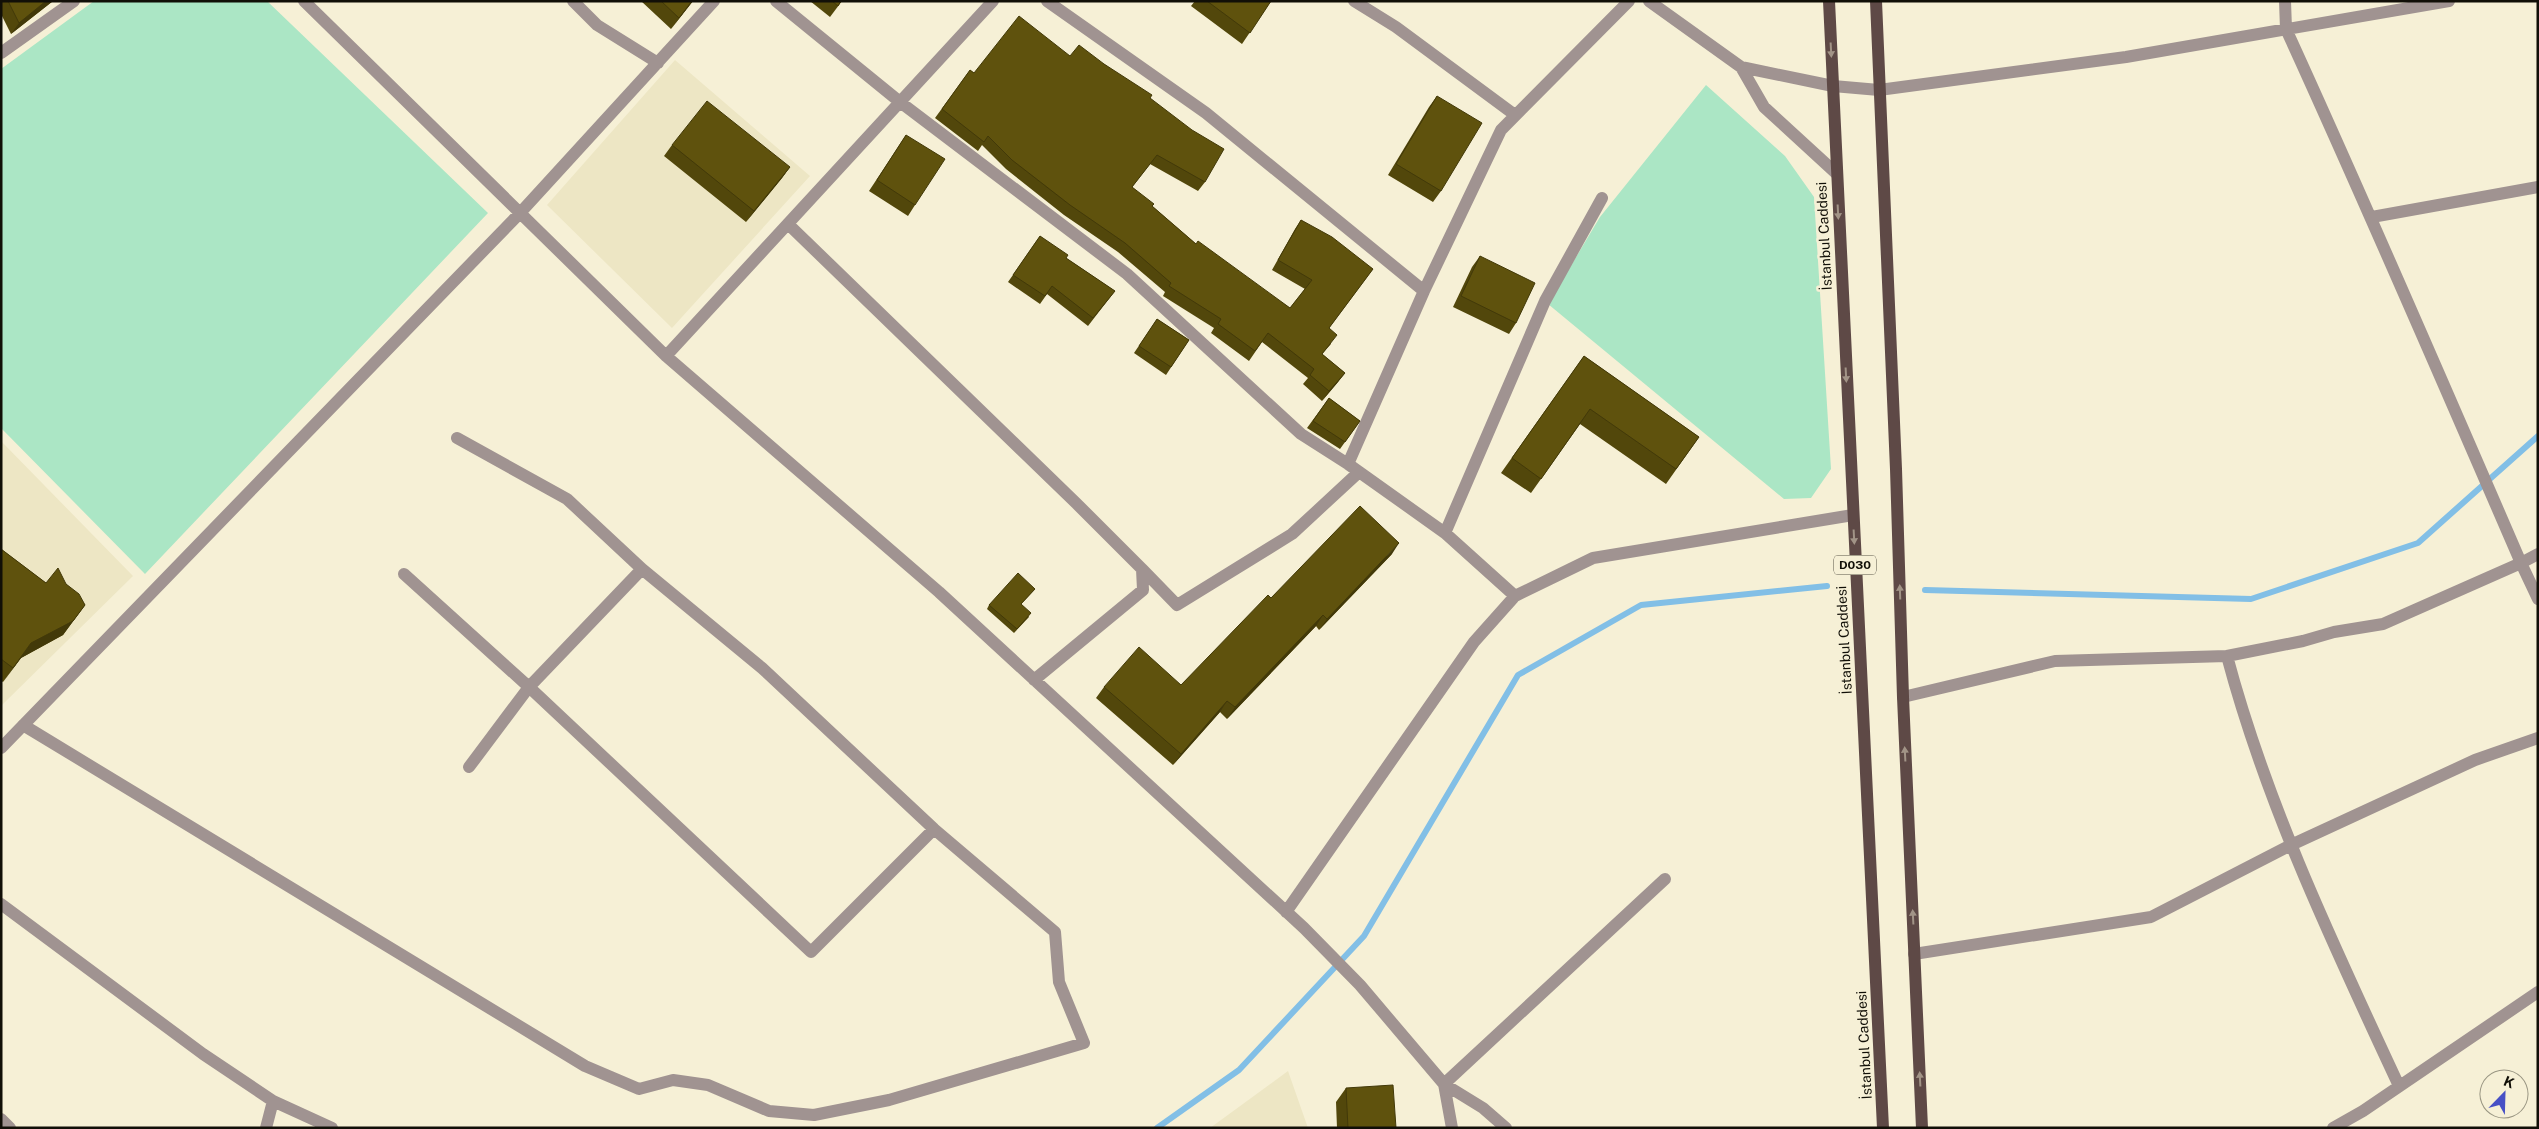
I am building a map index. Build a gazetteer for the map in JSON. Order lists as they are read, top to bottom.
{
  "streets": {
    "main road": ["İstanbul Caddesi", "D030"]
  },
  "north": "top right"
}
